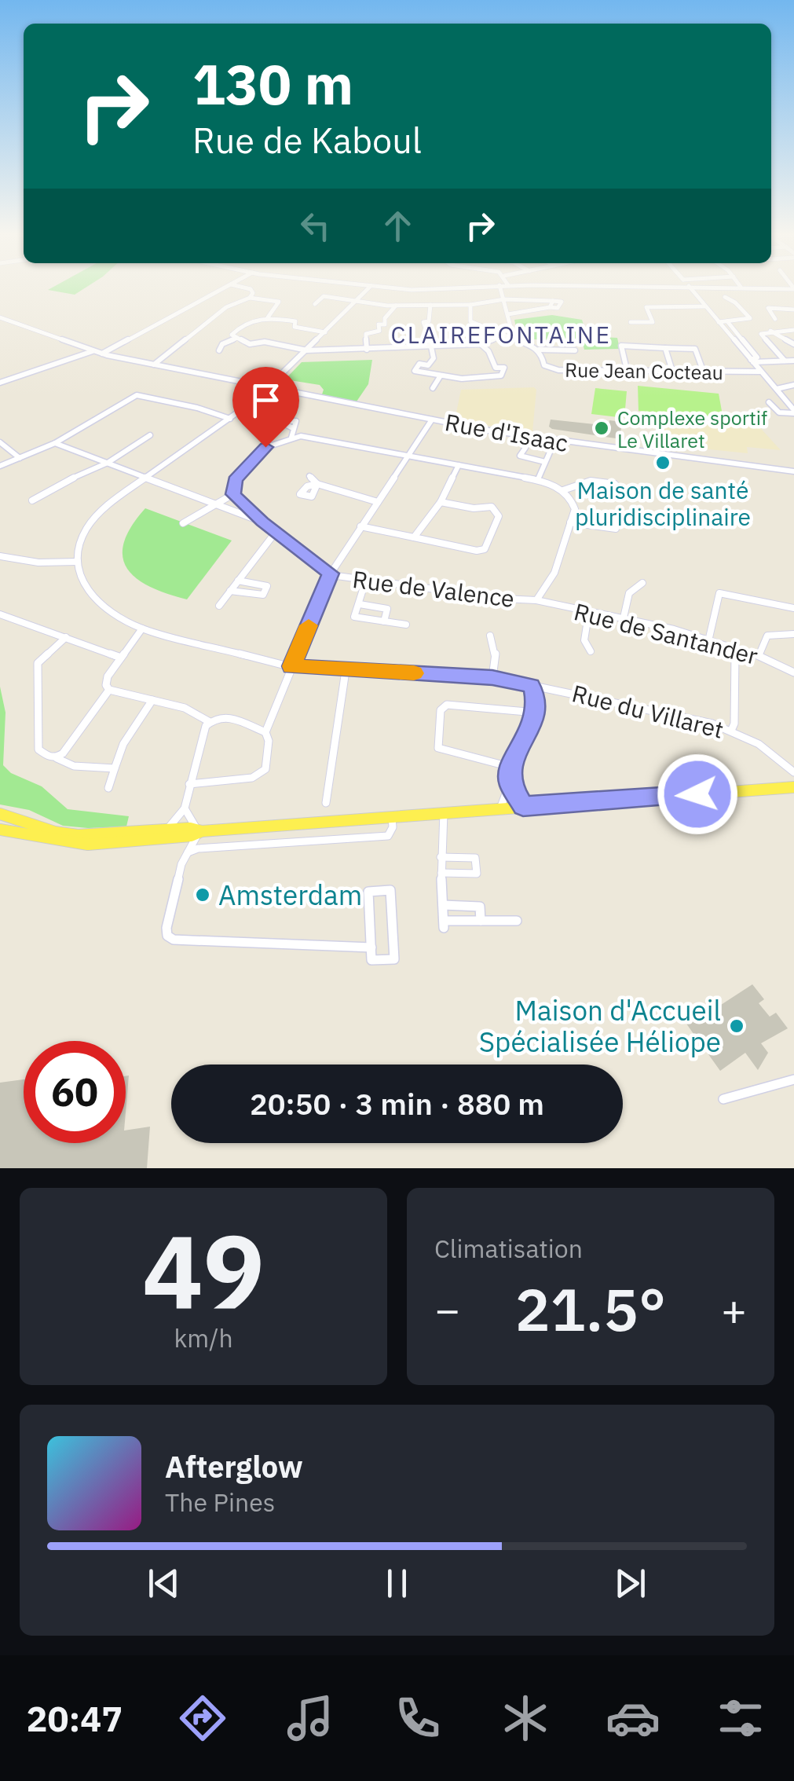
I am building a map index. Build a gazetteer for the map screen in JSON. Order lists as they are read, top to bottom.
{
  "streets": {
    "street": [
      "Rue Jean Cocteau",
      "Rue d'Isaac",
      "Rue de Valence",
      "Rue de Santander",
      "Rue du Villaret"
    ]
  },
  "crossings": [
    ["Rue de Valence", "Rue de Santander"]
  ],
  "districts": ["CLAIREFONTAINE"],
  "places": [
    "Complexe sportif Le Villaret",
    "Maison de santé pluridisciplinaire",
    "Amsterdam",
    "Maison d'Accueil Spécialisée Héliope"
  ],
  "page": {
    "turn": ["130 m", "Rue de Kaboul"],
    "limit": "60",
    "trip": "20:50 · 3 min · 880 m",
    "tile": [
      ["49", "km/h"],
      "Climatisation"
    ],
    "heat": ["−", "21.5°", "+"],
    "song": ["Afterglow", "The Pines"],
    "tabs": "20:47"
  }
}
